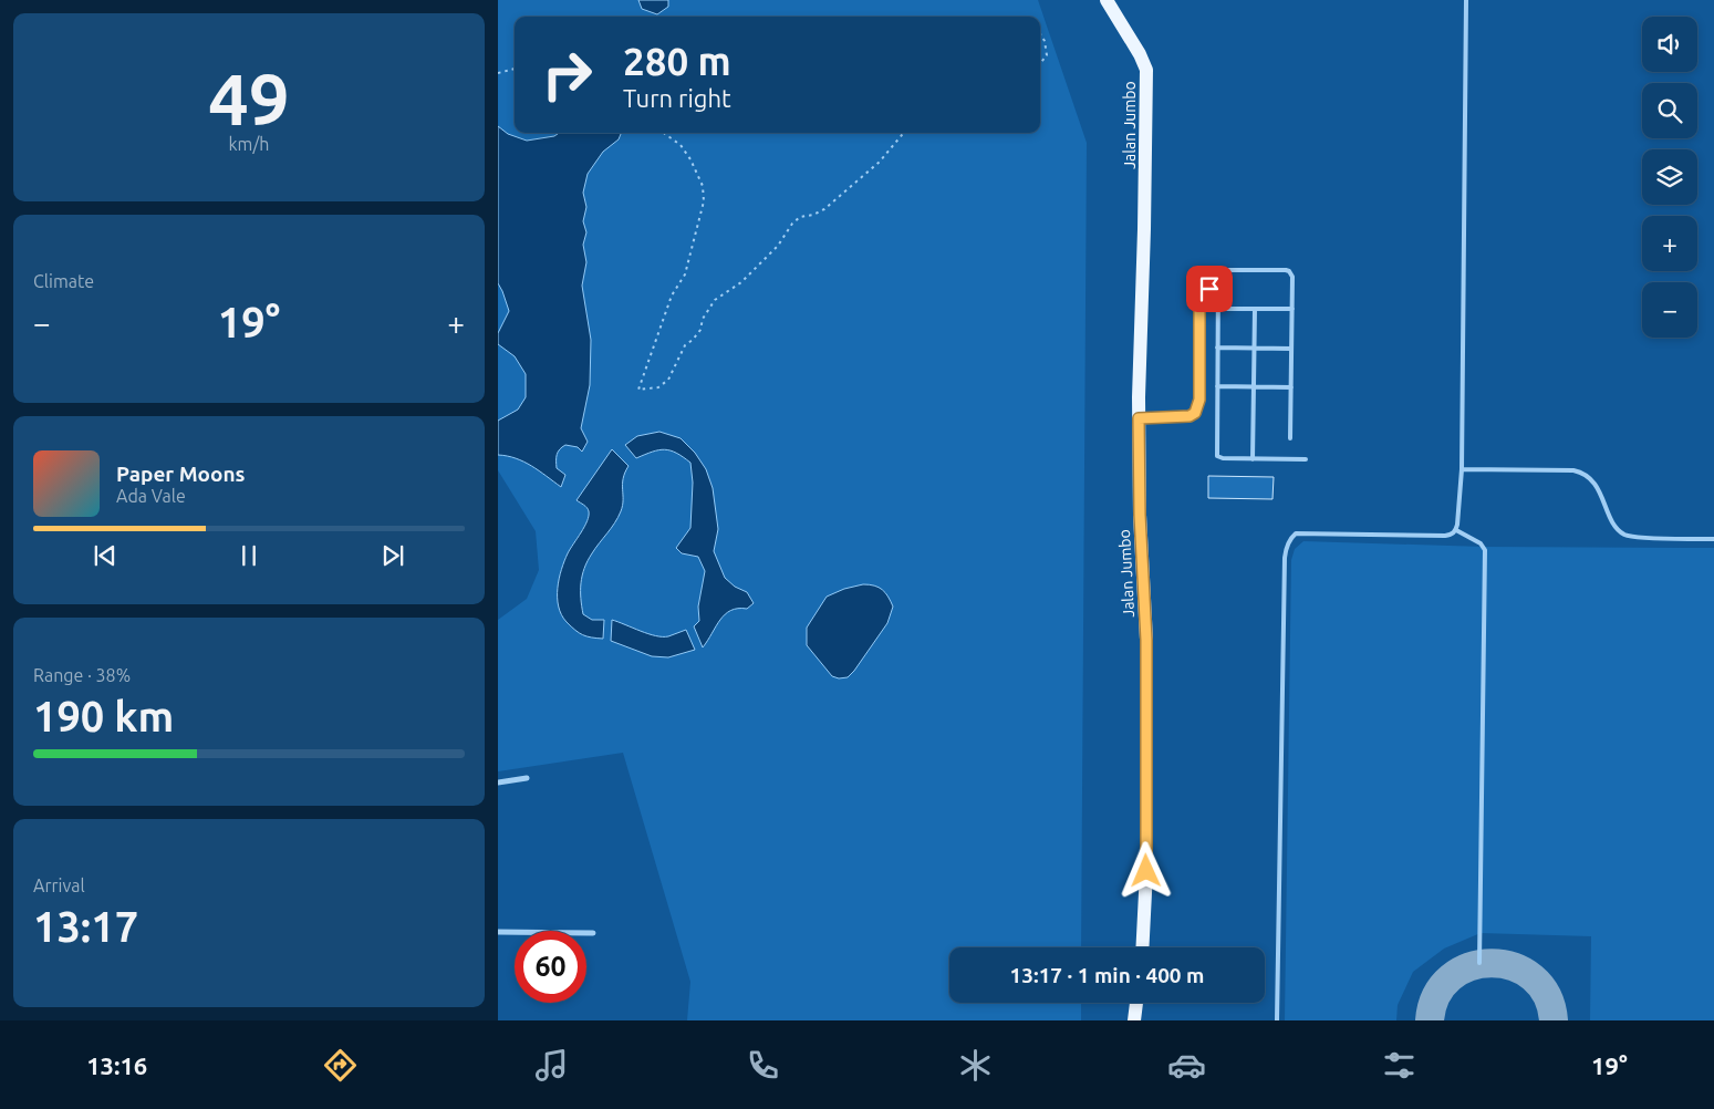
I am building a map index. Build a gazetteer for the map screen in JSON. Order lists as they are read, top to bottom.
{
  "streets": {
    "main road": ["Jalan Jumbo"]
  },
  "page": {
    "tile": [
      ["49", "km/h"],
      "Climate",
      ["Range · 38%", "190 km"],
      ["Arrival", "13:17"]
    ],
    "map_buttons": ["+", "−"],
    "turn": ["280 m", "Turn right"],
    "heat": ["−", "19°", "+"],
    "song": ["Paper Moons", "Ada Vale"],
    "limit": "60",
    "trip": "13:17 · 1 min · 400 m",
    "tabs": ["13:16", "19°"]
  }
}
